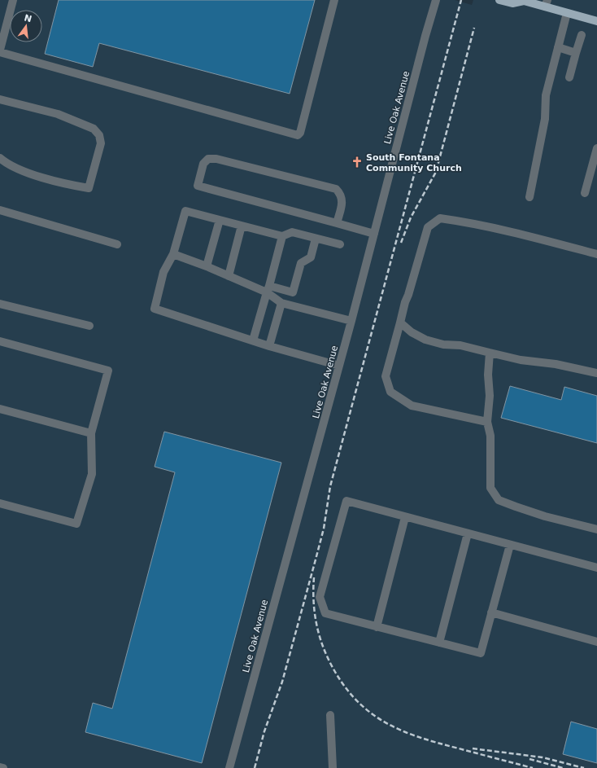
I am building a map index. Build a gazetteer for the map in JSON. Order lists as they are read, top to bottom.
{
  "streets": {
    "street": ["Live Oak Avenue"]
  },
  "places": {
    "church": ["South Fontana Community Church"]
  },
  "north": "top"
}
